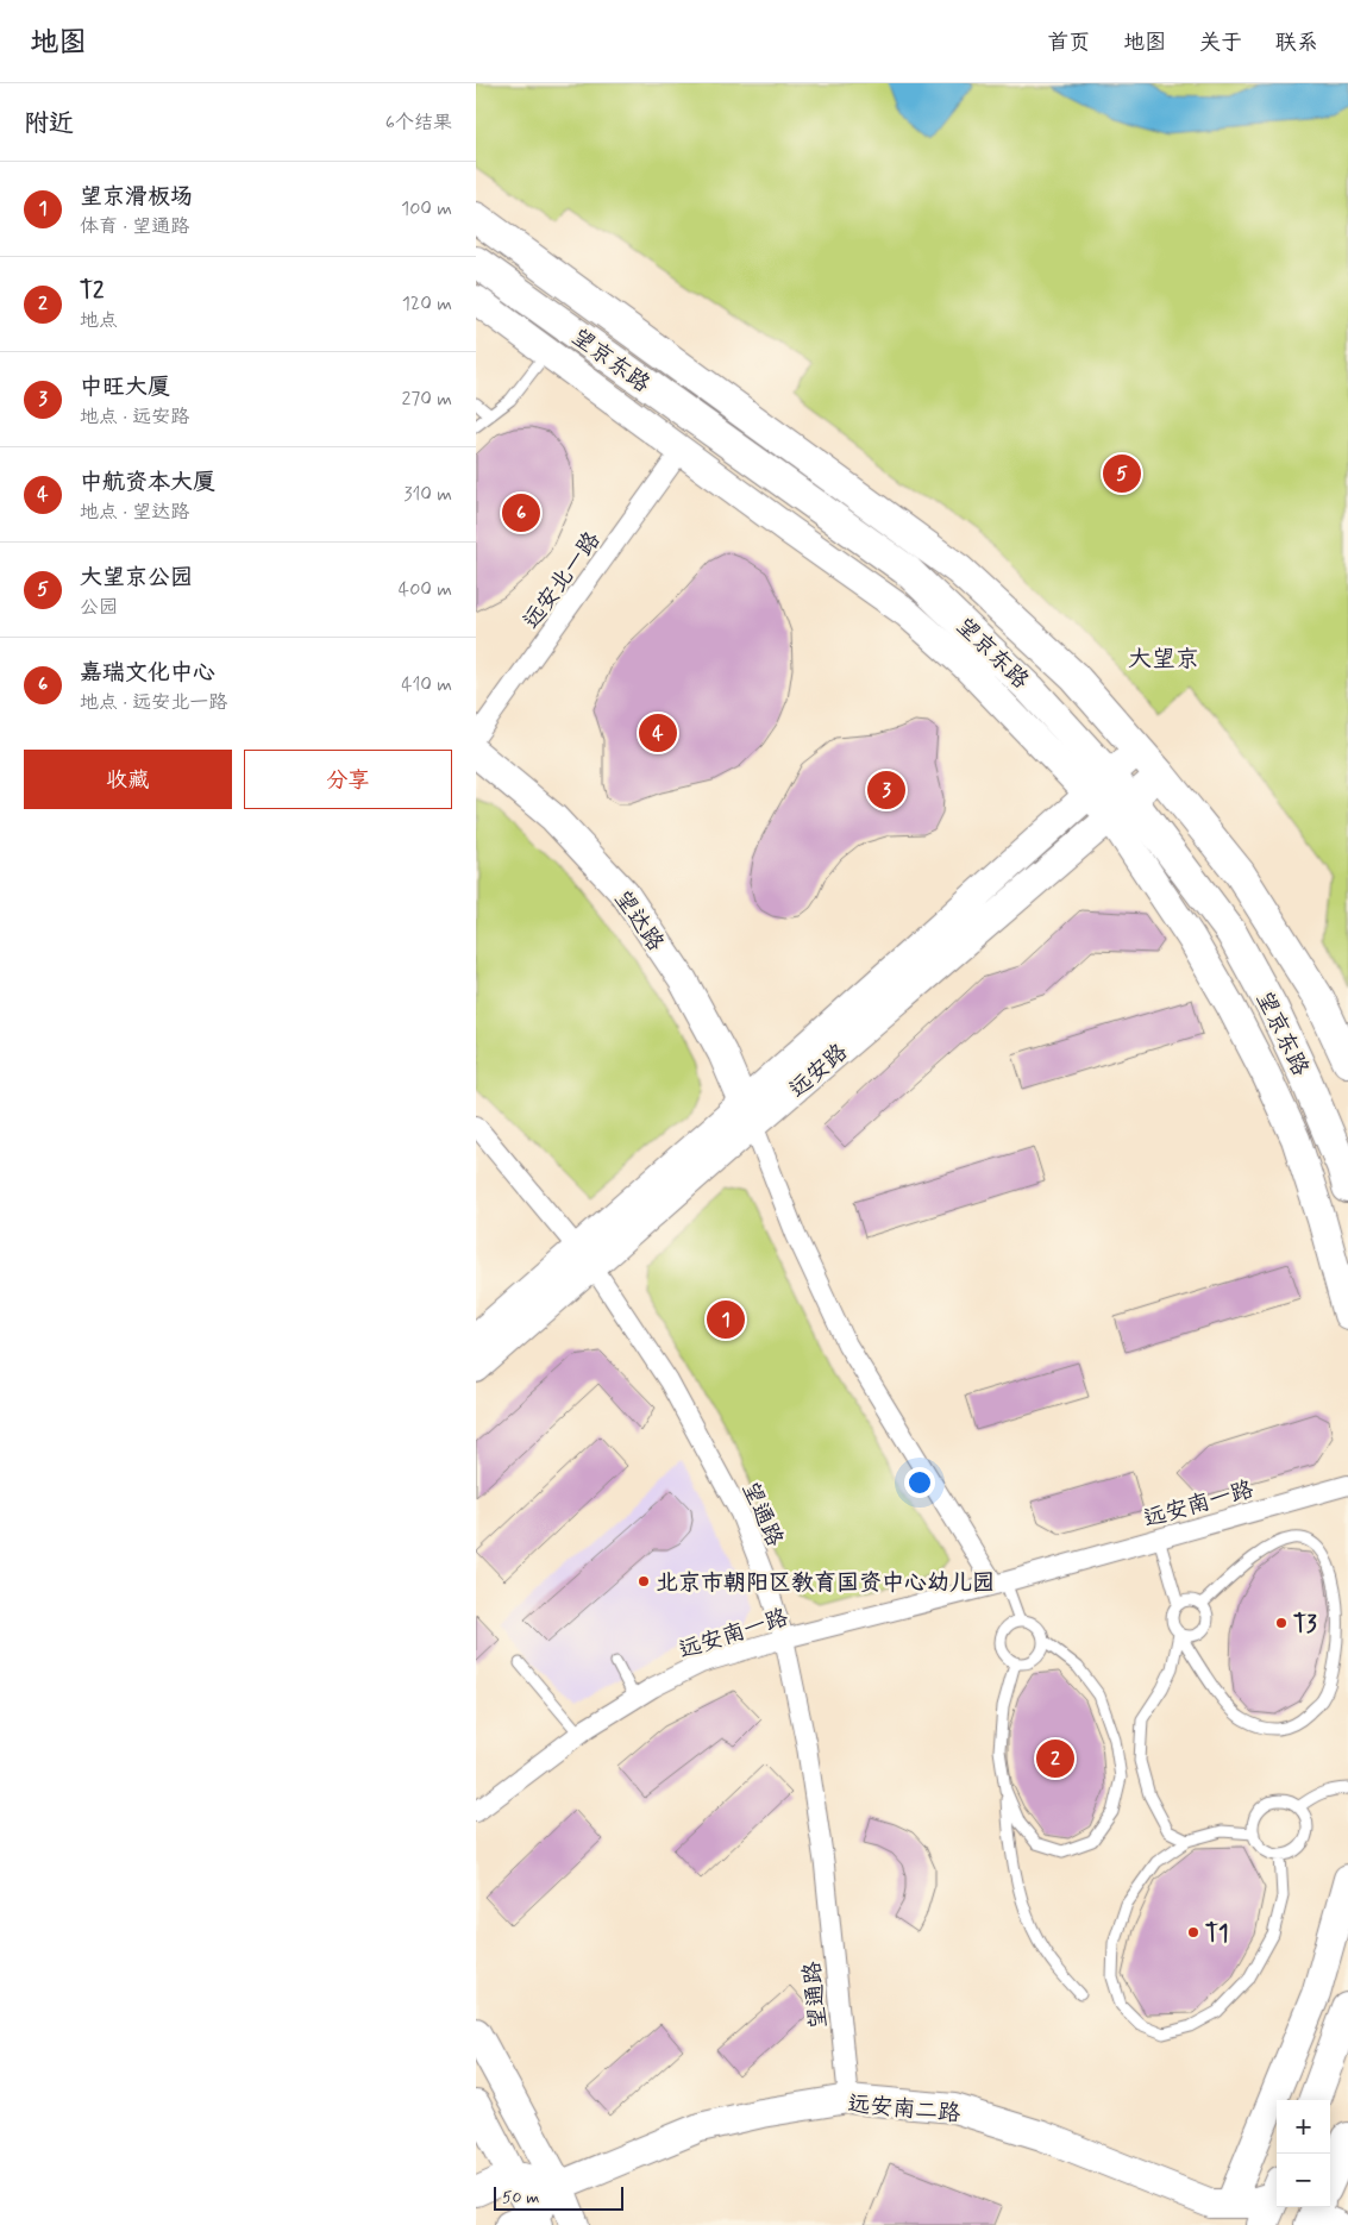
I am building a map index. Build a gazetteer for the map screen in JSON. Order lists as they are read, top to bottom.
{
  "streets": {
    "main road": ["望京东路"],
    "street": [
      "远安北一路",
      "望达路",
      "远安路",
      "远安南一路",
      "望通路",
      "远安南二路"
    ]
  },
  "crossings": [
    ["望京东路", "远安路"],
    ["望达路", "远安路"],
    ["远安路", "望通路"],
    ["远安南一路", "望通路"],
    ["望通路", "远安南二路"]
  ],
  "districts": ["大望京"],
  "places": ["北京市朝阳区教育国资中心幼儿园", "T3", "T1"],
  "scale_bar": "50 m",
  "page": {
    "header": "地图",
    "nav": [
      "首页",
      "地图",
      "关于",
      "联系"
    ],
    "heading": ["附近", "6个结果"],
    "list": [
      {
        "mark": "1",
        "name": "望京滑板场",
        "note": "体育 · 望通路",
        "value": "100 m"
      },
      {
        "mark": "2",
        "name": "T2",
        "note": "地点",
        "value": "120 m"
      },
      {
        "mark": "3",
        "name": "中旺大厦",
        "note": "地点 · 远安路",
        "value": "270 m"
      },
      {
        "mark": "4",
        "name": "中航资本大厦",
        "note": "地点 · 望达路",
        "value": "310 m"
      },
      {
        "mark": "5",
        "name": "大望京公园",
        "note": "公园",
        "value": "400 m"
      },
      {
        "mark": "6",
        "name": "嘉瑞文化中心",
        "note": "地点 · 远安北一路",
        "value": "410 m"
      }
    ],
    "pins": [
      "5",
      "6",
      "4",
      "3",
      "1",
      "2"
    ],
    "buttons": ["收藏", "分享"],
    "map_buttons": ["+", "−"],
    "scale": "50 m"
  }
}
